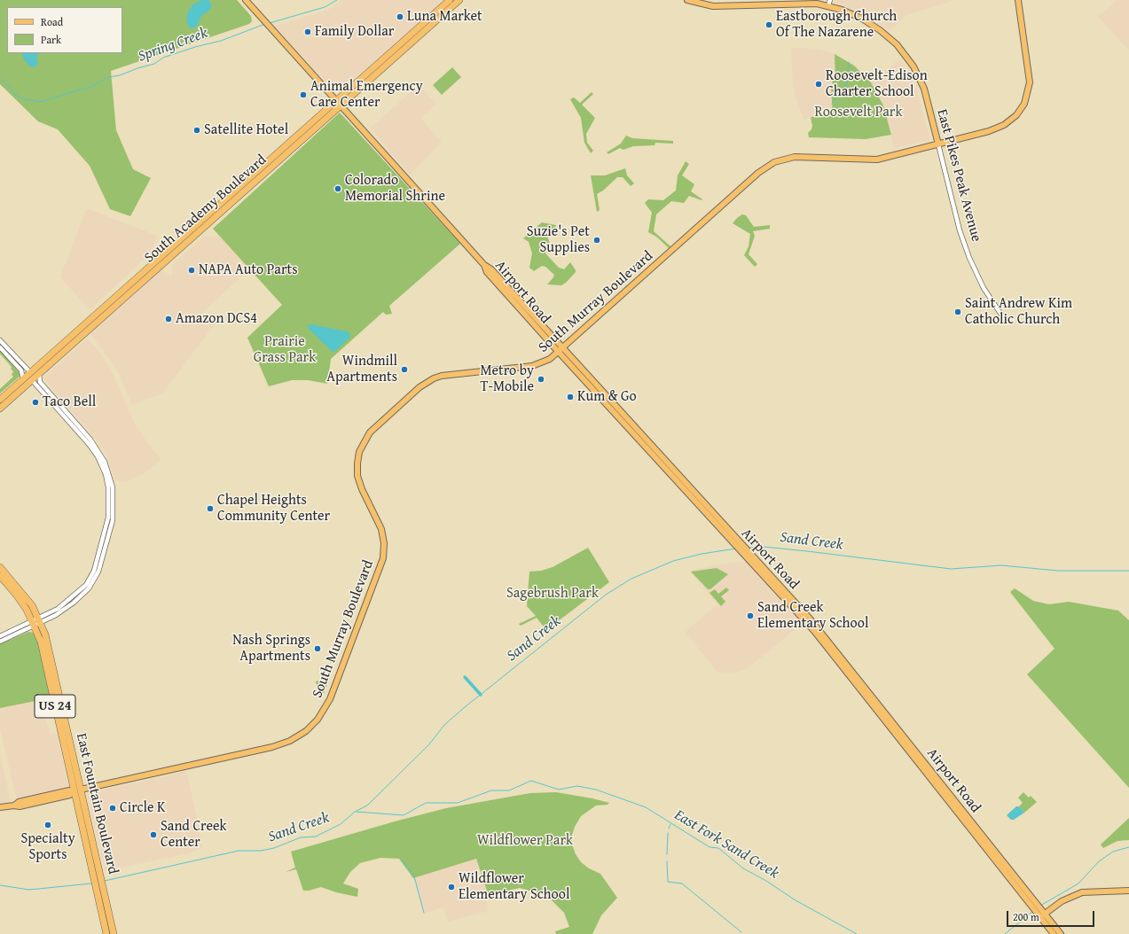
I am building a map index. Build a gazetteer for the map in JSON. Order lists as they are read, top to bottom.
{
  "streets": {
    "highway": ["South Academy Boulevard", "US 24", "East Fountain Boulevard"],
    "main road": ["East Pikes Peak Avenue", "Airport Road", "South Murray Boulevard"]
  },
  "crossings": [
    ["East Pikes Peak Avenue", "South Murray Boulevard"],
    ["South Academy Boulevard", "Airport Road"],
    ["Airport Road", "South Murray Boulevard"],
    ["South Murray Boulevard", "East Fountain Boulevard"]
  ],
  "water": ["Spring Creek", "Sand Creek", "East Fork Sand Creek"],
  "parks": [
    "Roosevelt Park",
    "Prairie Grass Park",
    "Sagebrush Park",
    "Wildflower Park"
  ],
  "places": [
    "Luna Market",
    "Eastborough Church Of The Nazarene",
    "Family Dollar",
    "Roosevelt-Edison Charter School",
    "Animal Emergency Care Center",
    "Satellite Hotel",
    "Colorado Memorial Shrine",
    "Suzie's Pet Supplies",
    "NAPA Auto Parts",
    "Saint Andrew Kim Catholic Church",
    "Amazon DCS4",
    "Windmill Apartments",
    "Metro by T-Mobile",
    "Kum & Go",
    "Taco Bell",
    "Chapel Heights Community Center",
    "Sand Creek Elementary School",
    "Nash Springs Apartments",
    "Circle K",
    "Specialty Sports",
    "Sand Creek Center",
    "Wildflower Elementary School"
  ],
  "legend": ["Road", "Park"],
  "scale_bar": "200 m"
}
